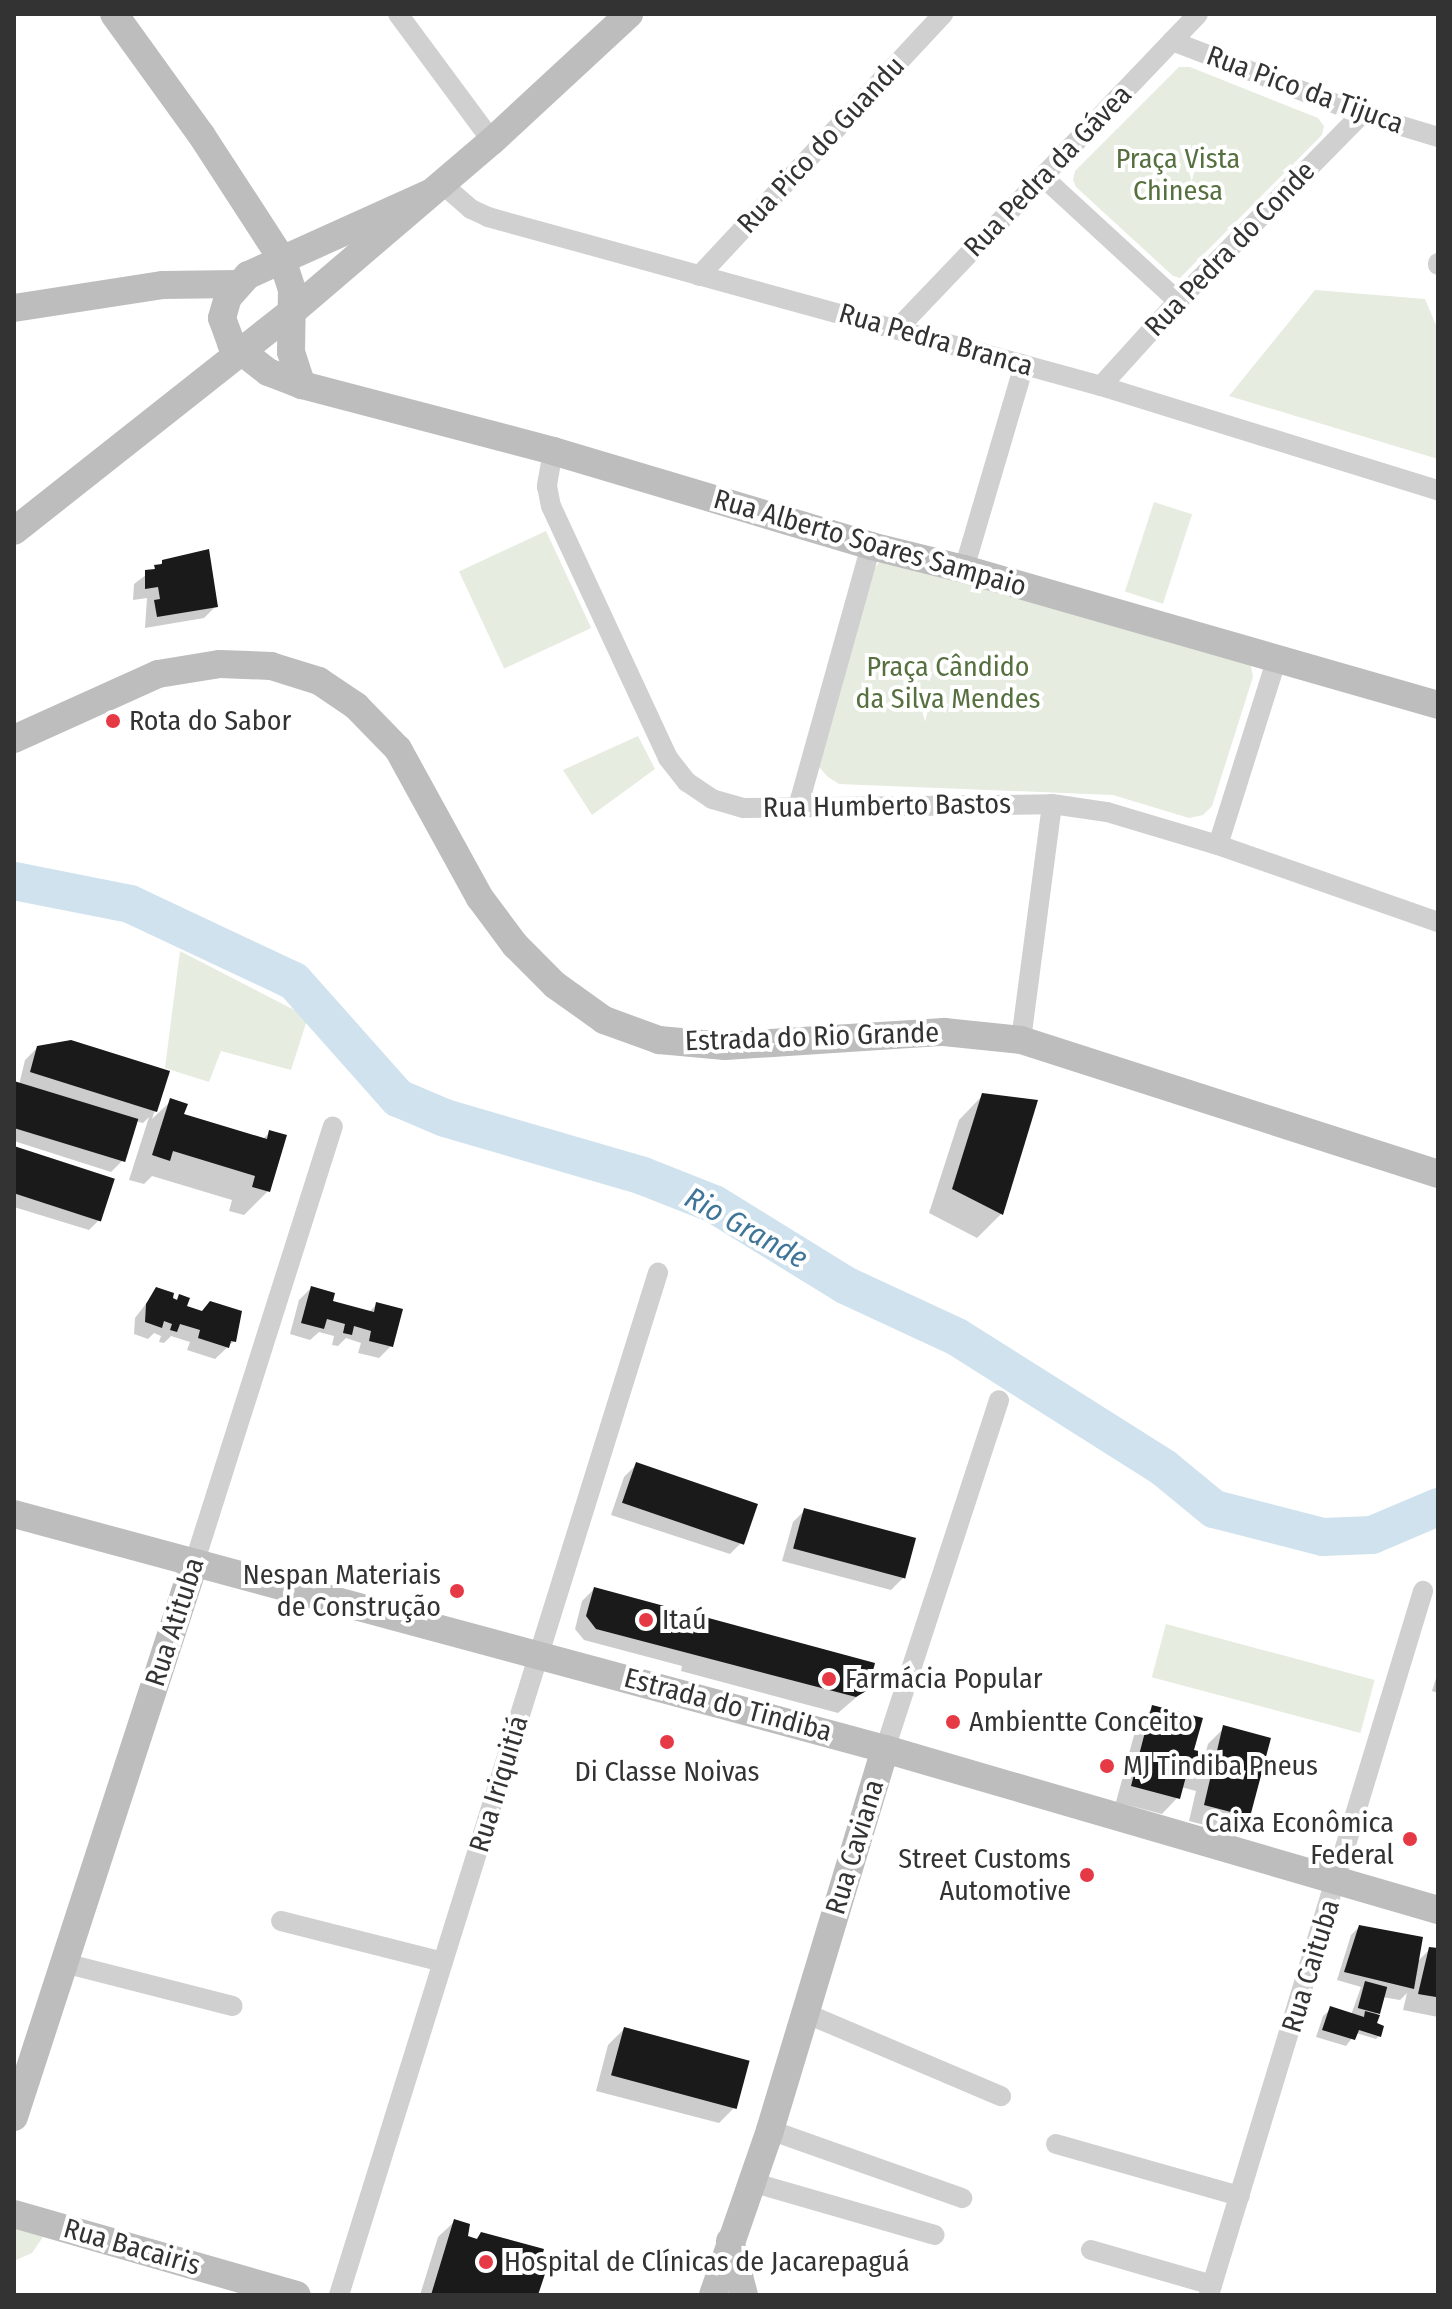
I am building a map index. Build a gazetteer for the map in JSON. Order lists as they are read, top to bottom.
{
  "streets": {
    "street": [
      "Rua Pico da Tijuca",
      "Rua Pico do Guandu",
      "Rua Pedra da Gávea",
      "Rua Pedra do Conde",
      "Rua Pedra Branca",
      "Rua Alberto Soares Sampaio",
      "Rua Humberto Bastos",
      "Estrada do Rio Grande",
      "Rua Atituba",
      "Estrada do Tindiba",
      "Rua Iriquitiá",
      "Rua Caviana",
      "Rua Caituba",
      "Rua Bacairis"
    ]
  },
  "crossings": [
    ["Rua Pico da Tijuca", "Rua Pedra da Gávea"],
    ["Rua Pico da Tijuca", "Rua Pedra do Conde"],
    ["Rua Pico do Guandu", "Rua Pedra Branca"],
    ["Rua Pedra da Gávea", "Rua Pedra Branca"],
    ["Rua Pedra do Conde", "Rua Pedra Branca"],
    ["Rua Alberto Soares Sampaio", "Rua Humberto Bastos"],
    ["Rua Atituba", "Estrada do Tindiba"],
    ["Estrada do Tindiba", "Rua Iriquitiá"],
    ["Estrada do Tindiba", "Rua Caviana"],
    ["Estrada do Tindiba", "Rua Caituba"]
  ],
  "water": ["Rio Grande"],
  "parks": ["Praça Vista Chinesa", "Praça Cândido da Silva Mendes"],
  "places": [
    "Rota do Sabor",
    "Nespan Materiais de Construção",
    "Itaú",
    "Farmácia Popular",
    "Ambientte Conceito",
    "Di Classe Noivas",
    "MJ Tindiba Pneus",
    "Caixa Econômica Federal",
    "Street Customs Automotive",
    "Hospital de Clínicas de Jacarepaguá"
  ]
}
